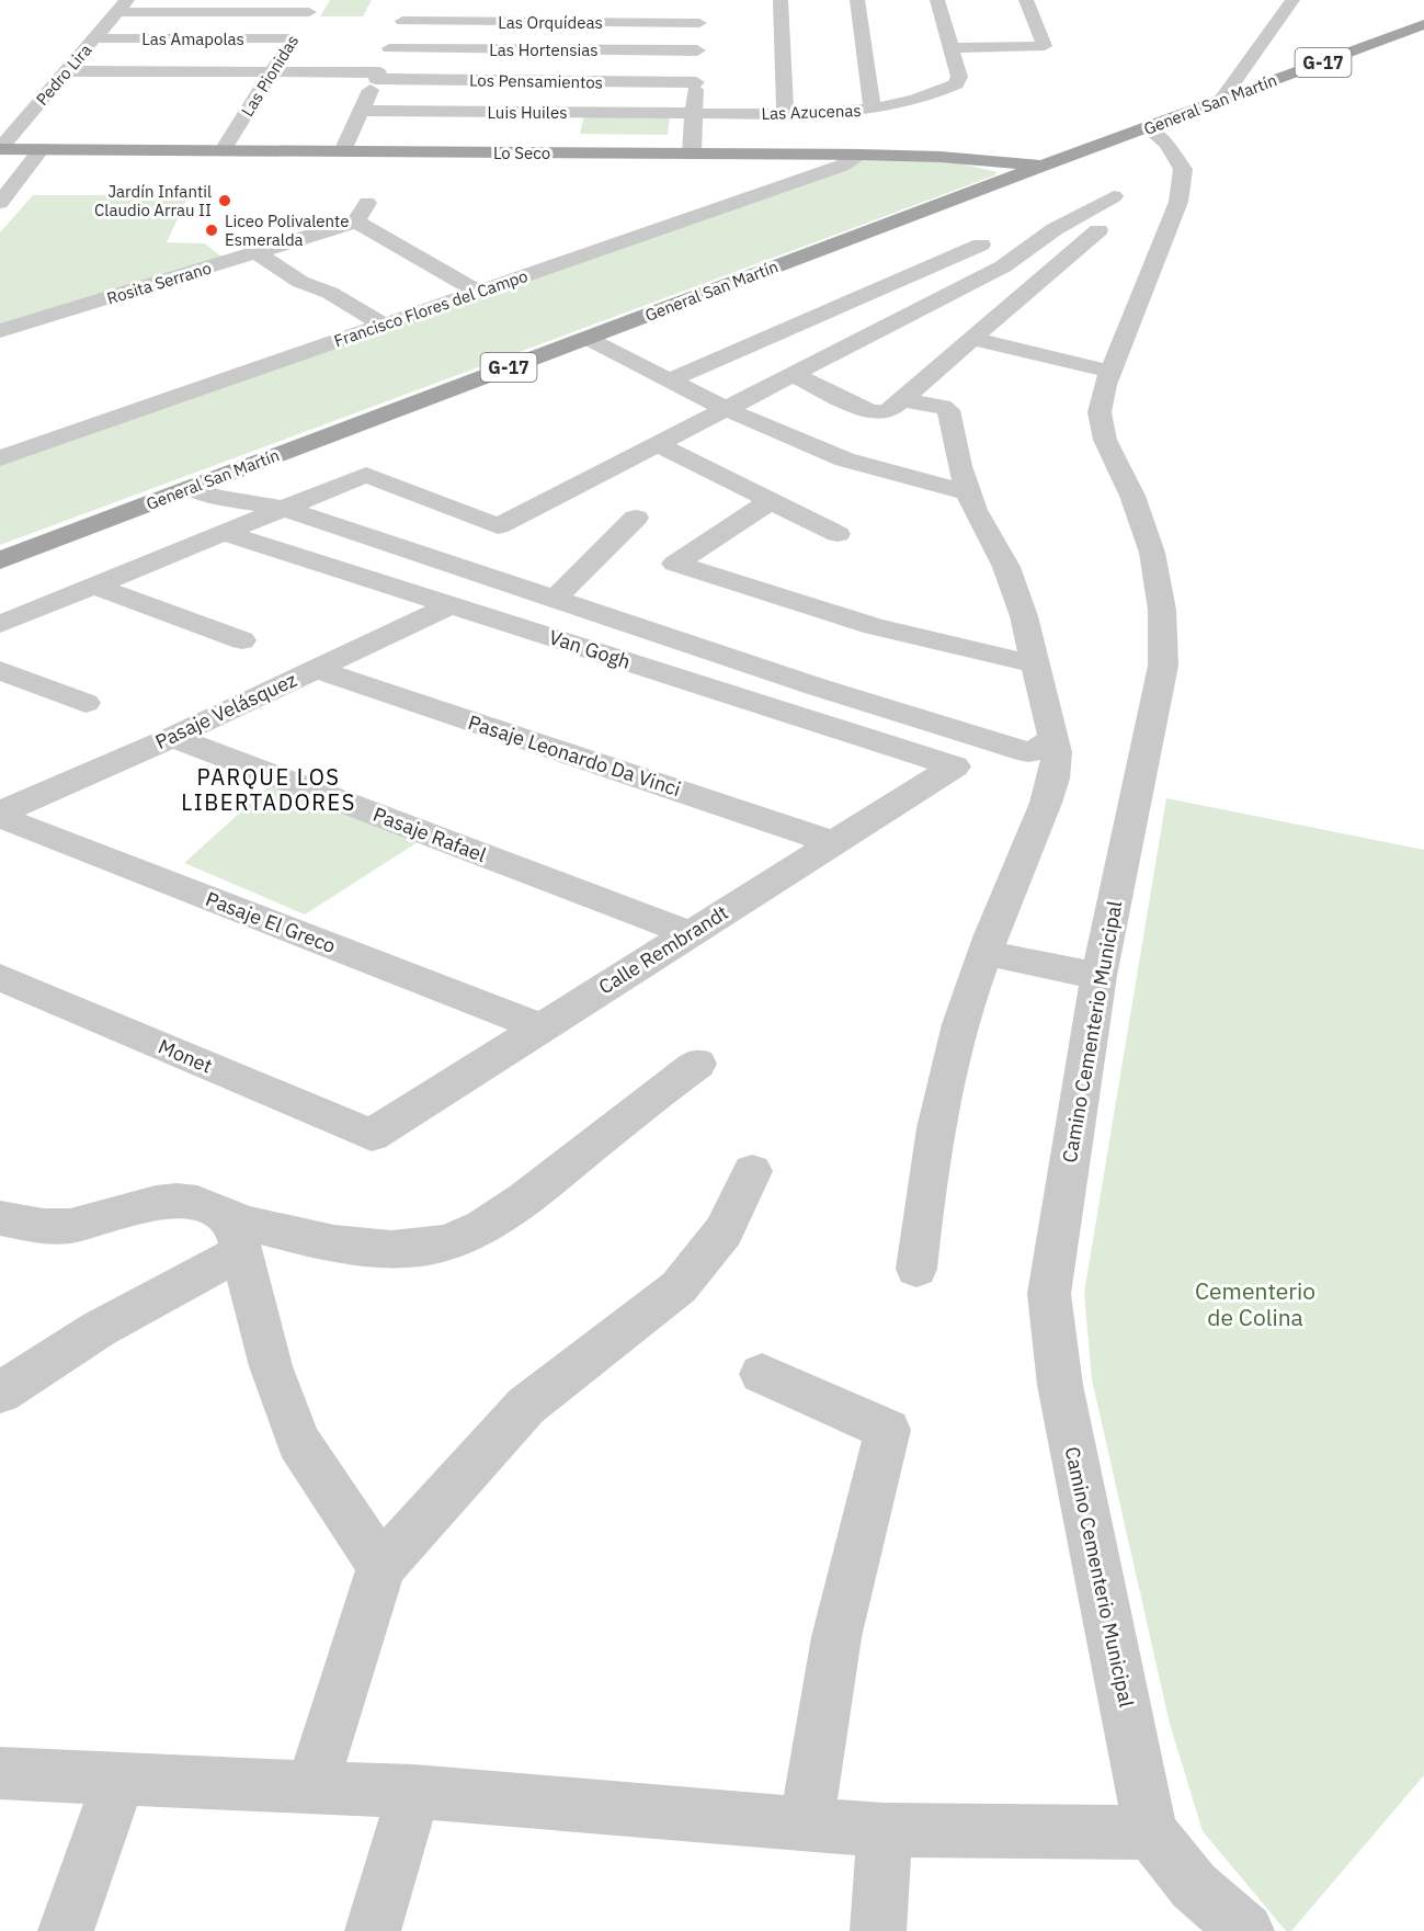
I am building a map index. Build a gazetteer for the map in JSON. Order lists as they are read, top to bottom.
{
  "streets": {
    "main road": ["G-17", "General San Martín", "Lo Seco"],
    "street": [
      "Las Orquídeas",
      "Las Amapolas",
      "Las Hortensias",
      "Pedro Lira",
      "Las Pionidas",
      "Los Pensamientos",
      "Luis Huiles",
      "Las Azucenas",
      "Rosita Serrano",
      "Francisco Flores del Campo",
      "Van Gogh",
      "Pasaje Velásquez",
      "Pasaje Leonardo Da Vinci",
      "Pasaje Rafael",
      "Pasaje El Greco",
      "Calle Rembrandt",
      "Camino Cementerio Municipal",
      "Monet"
    ]
  },
  "crossings": [
    ["Las Orquídeas", "Las Hortensias"],
    ["Las Amapolas", "Pedro Lira"],
    ["Las Amapolas", "Las Pionidas"],
    ["Pedro Lira", "Los Pensamientos"],
    ["Pedro Lira", "Lo Seco"],
    ["Las Pionidas", "Los Pensamientos"],
    ["Las Pionidas", "Lo Seco"],
    ["General San Martín", "Lo Seco"],
    ["General San Martín", "Camino Cementerio Municipal"],
    ["Luis Huiles", "Las Azucenas"],
    ["Lo Seco", "Francisco Flores del Campo"],
    ["Rosita Serrano", "Francisco Flores del Campo"],
    ["Van Gogh", "Pasaje Velásquez"],
    ["Van Gogh", "Calle Rembrandt"],
    ["Pasaje Velásquez", "Pasaje Leonardo Da Vinci"],
    ["Pasaje Velásquez", "Pasaje Rafael"],
    ["Pasaje Velásquez", "Pasaje El Greco"],
    ["Pasaje Leonardo Da Vinci", "Calle Rembrandt"],
    ["Pasaje Rafael", "Calle Rembrandt"],
    ["Pasaje El Greco", "Calle Rembrandt"],
    ["Calle Rembrandt", "Monet"]
  ],
  "districts": ["PARQUE LOS LIBERTADORES"],
  "parks": ["Cementerio de Colina"],
  "places": ["Jardín Infantil Claudio Arrau II", "Liceo Polivalente Esmeralda"]
}
